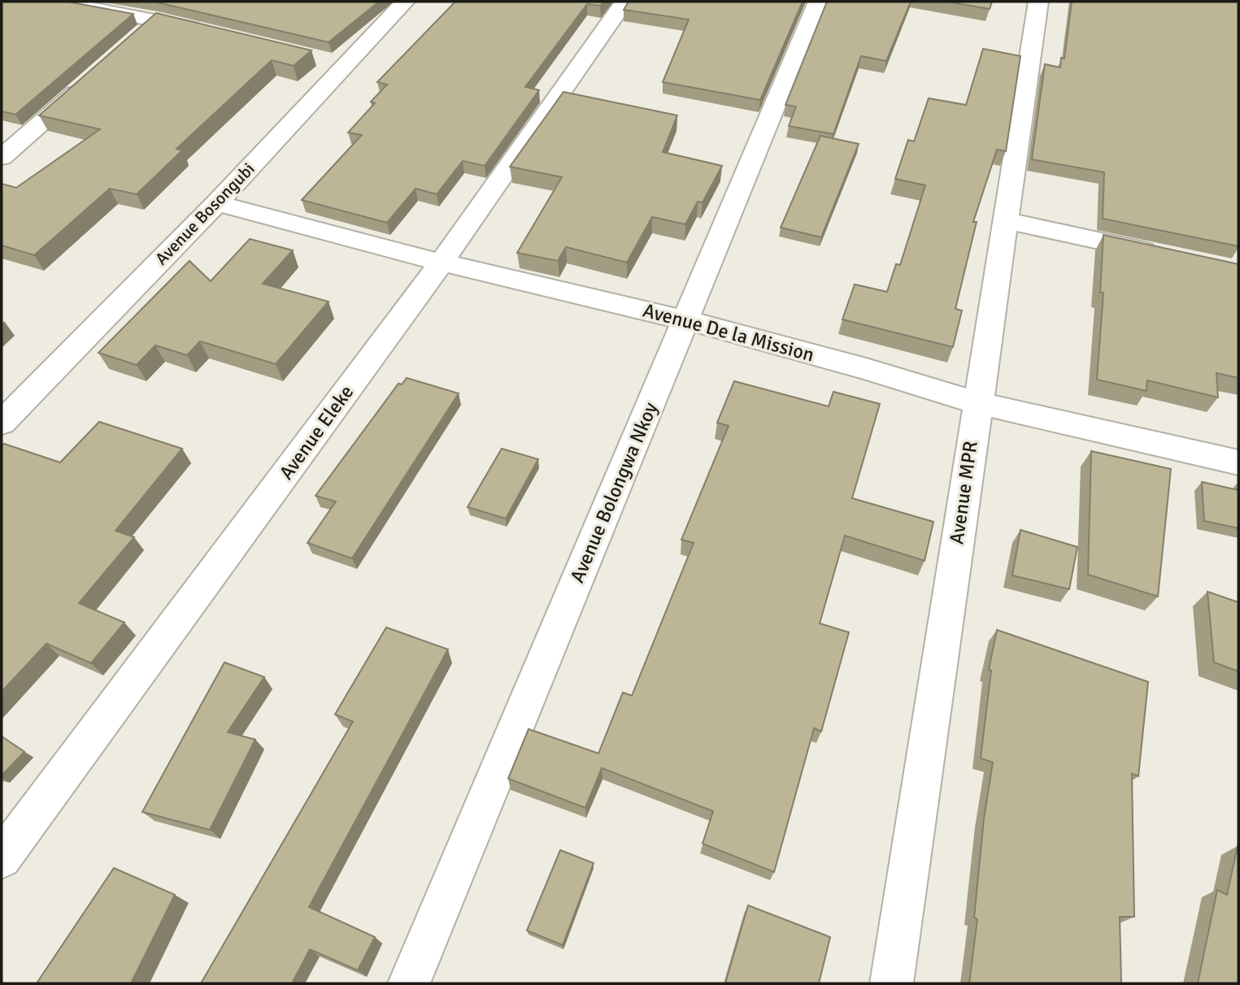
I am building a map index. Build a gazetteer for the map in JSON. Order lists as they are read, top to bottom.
{
  "streets": {
    "street": [
      "Avenue Bosongubi",
      "Avenue De la Mission",
      "Avenue Eleke",
      "Avenue Bolongwa Nkoy",
      "Avenue MPR"
    ]
  },
  "crossings": [
    ["Avenue Bosongubi", "Avenue De la Mission"],
    ["Avenue De la Mission", "Avenue Eleke"],
    ["Avenue De la Mission", "Avenue Bolongwa Nkoy"],
    ["Avenue De la Mission", "Avenue MPR"]
  ]
}
